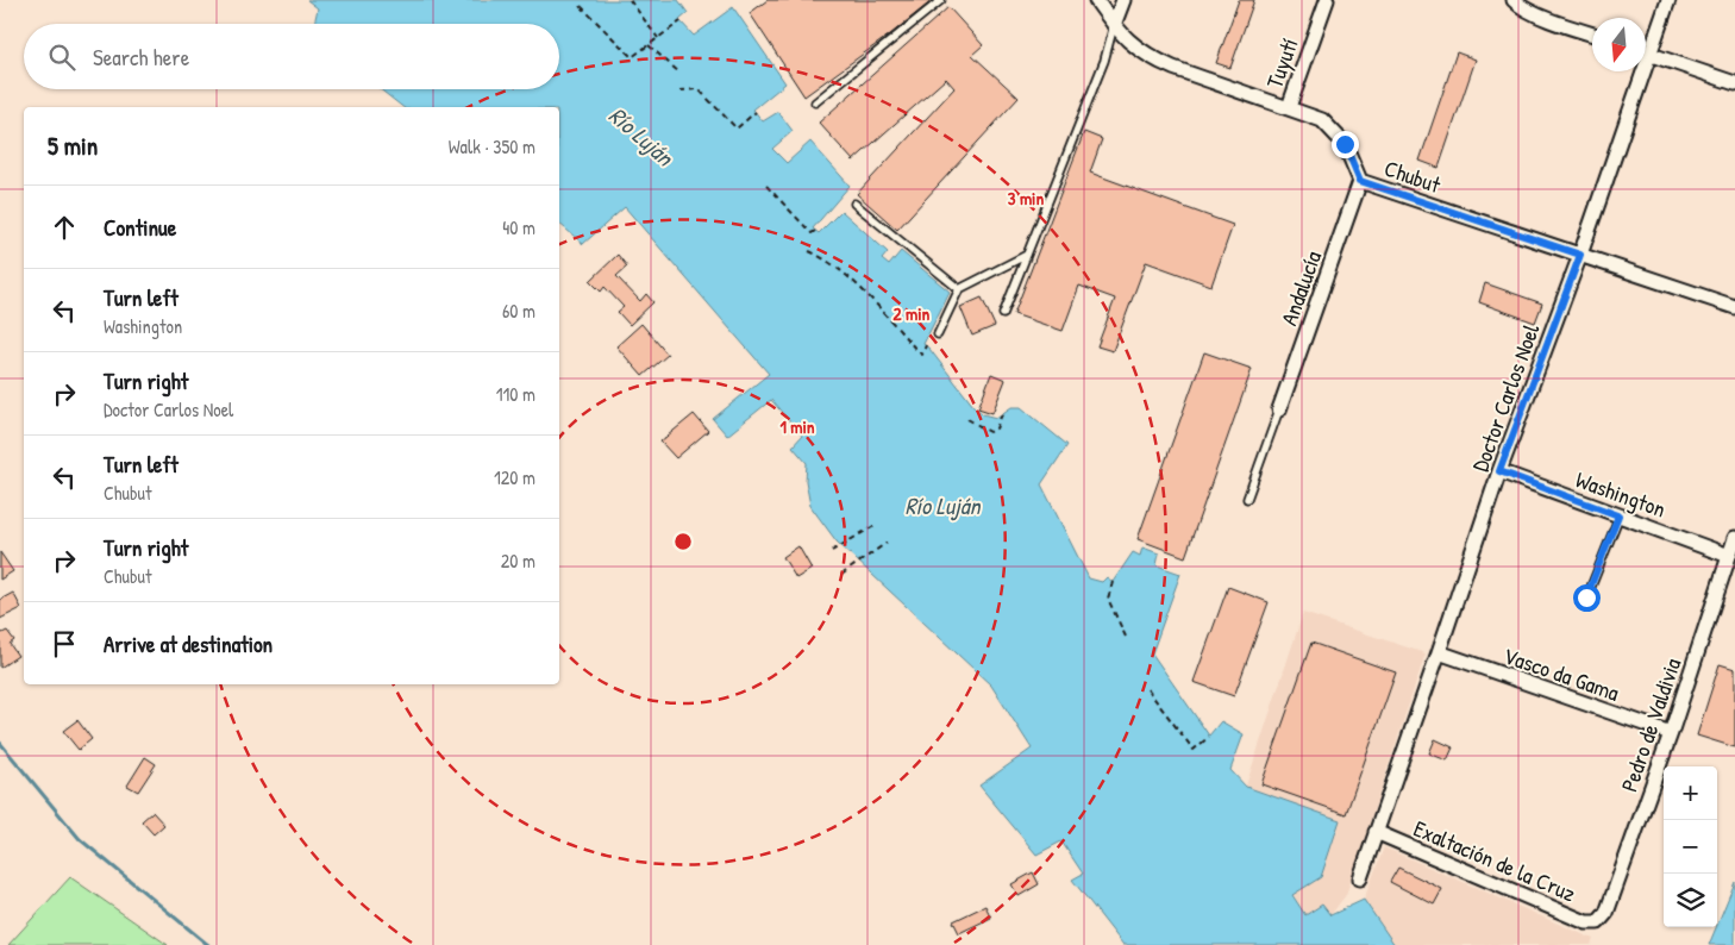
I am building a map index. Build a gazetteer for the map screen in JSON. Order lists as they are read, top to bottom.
{
  "streets": {
    "street": [
      "Tuyutí",
      "Chubut",
      "Andalucía",
      "Doctor Carlos Noel",
      "Washington",
      "Vasco da Gama",
      "Pedro de Valdivia",
      "Exaltación de la Cruz"
    ]
  },
  "crossings": [
    ["Tuyutí", "Chubut"],
    ["Chubut", "Andalucía"],
    ["Chubut", "Doctor Carlos Noel"],
    ["Doctor Carlos Noel", "Washington"],
    ["Doctor Carlos Noel", "Vasco da Gama"],
    ["Doctor Carlos Noel", "Exaltación de la Cruz"],
    ["Washington", "Pedro de Valdivia"],
    ["Vasco da Gama", "Pedro de Valdivia"],
    ["Pedro de Valdivia", "Exaltación de la Cruz"]
  ],
  "water": ["Río Luján"],
  "north": "bottom",
  "page": {
    "search": "Search here",
    "heading": ["5 min", "Walk · 350 m"],
    "list": [
      ["Continue", "40 m"],
      ["Turn left", "Washington", "60 m"],
      ["Turn right", "Doctor Carlos Noel", "110 m"],
      ["Turn left", "Chubut", "120 m"],
      ["Turn right", "Chubut", "20 m"],
      "Arrive at destination"
    ],
    "map_buttons": ["+", "−"]
  },
  "rings": ["3 min", "2 min", "1 min"]
}
